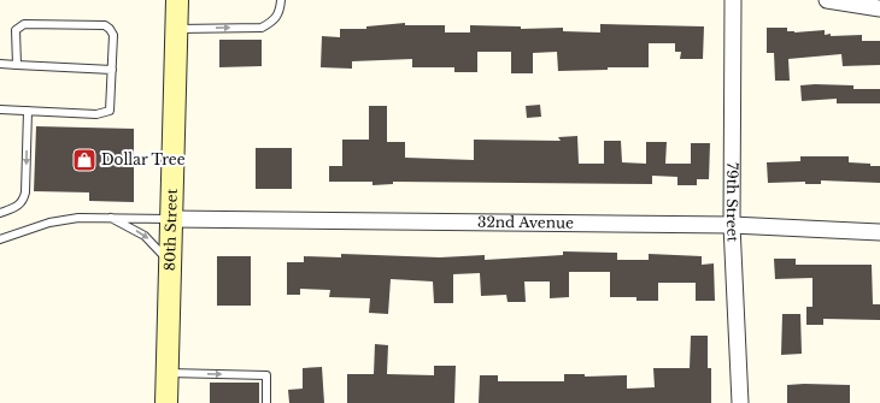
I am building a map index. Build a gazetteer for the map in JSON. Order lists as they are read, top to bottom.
{
  "streets": {
    "street": ["79th Street", "32nd Avenue", "80th Street"]
  },
  "crossings": [
    ["79th Street", "32nd Avenue"],
    ["32nd Avenue", "80th Street"]
  ],
  "places": {
    "shop": ["Dollar Tree"]
  }
}
